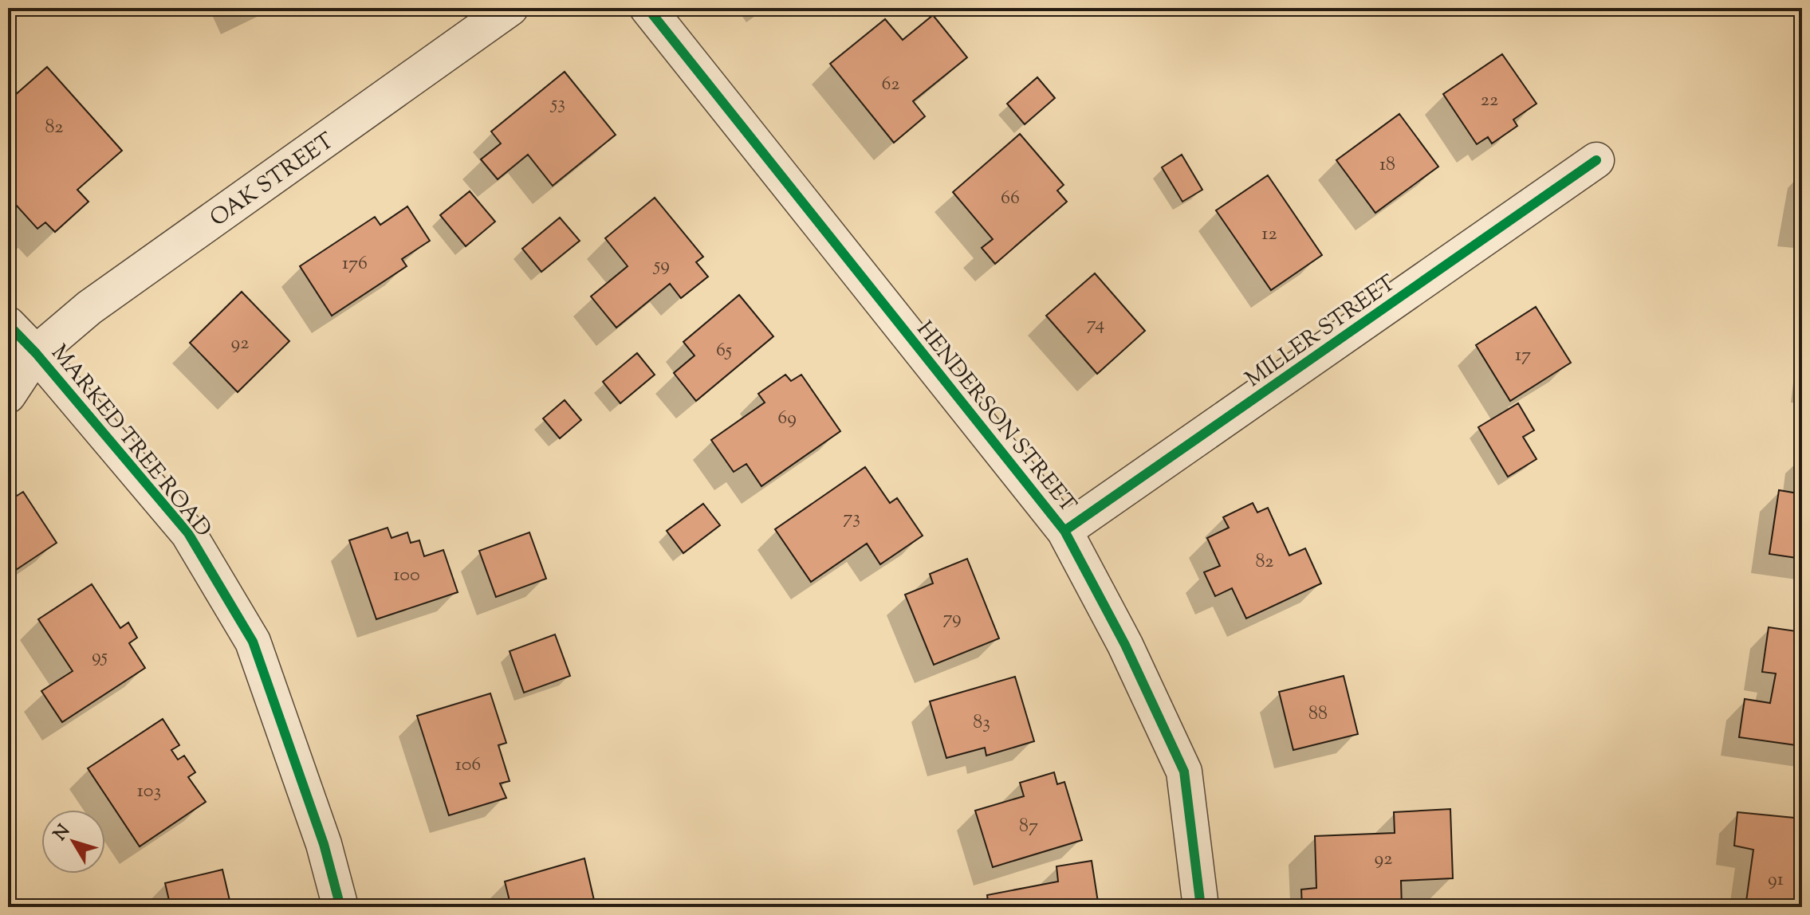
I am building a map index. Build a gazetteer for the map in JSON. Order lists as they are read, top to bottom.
{
  "streets": {
    "street": [
      "OAK STREET",
      "MILLER STREET",
      "HENDERSON STREET",
      "MARKED TREE ROAD"
    ]
  },
  "crossings": [
    ["OAK STREET", "MARKED TREE ROAD"],
    ["MILLER STREET", "HENDERSON STREET"]
  ],
  "house_numbers": [
    "62",
    "22",
    "53",
    "82",
    "18",
    "66",
    "12",
    "176",
    "59",
    "74",
    "92",
    "65",
    "17",
    "69",
    "73",
    "82",
    "100",
    "79",
    "95",
    "88",
    "83",
    "106",
    "103",
    "87",
    "92",
    "91"
  ],
  "north": "top left"
}
